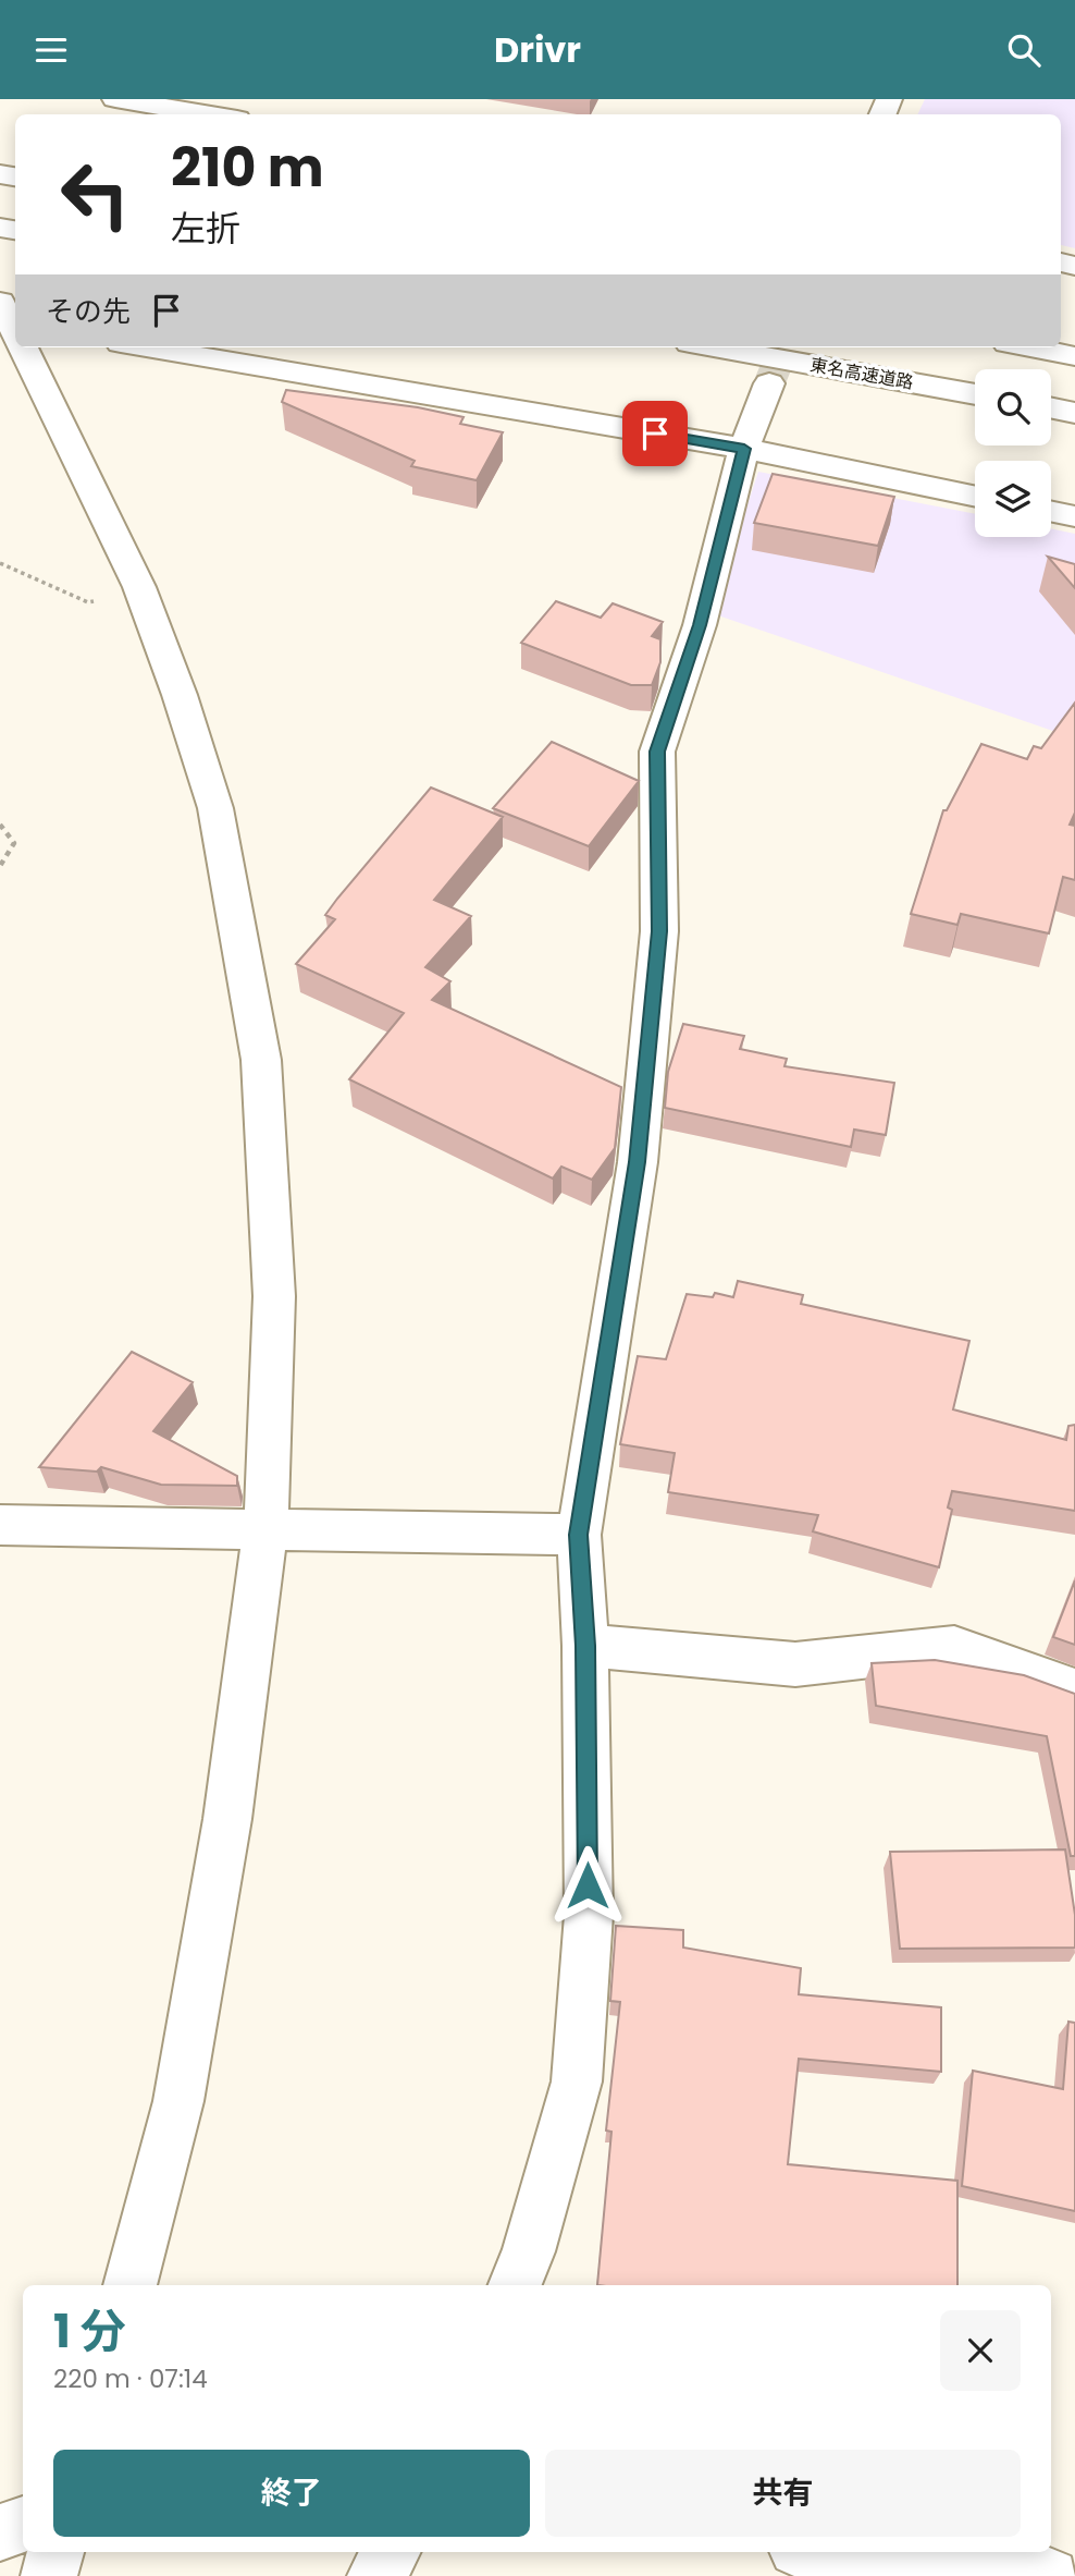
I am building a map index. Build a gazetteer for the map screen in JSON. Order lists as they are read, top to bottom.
{
  "streets": {
    "main road": ["東名高速道路"]
  },
  "page": {
    "header": "Drivr",
    "turn": ["210 m", "左折"],
    "then": "その先",
    "heading": ["1 分", "220 m · 07:14"],
    "buttons": ["終了", "共有"]
  }
}
